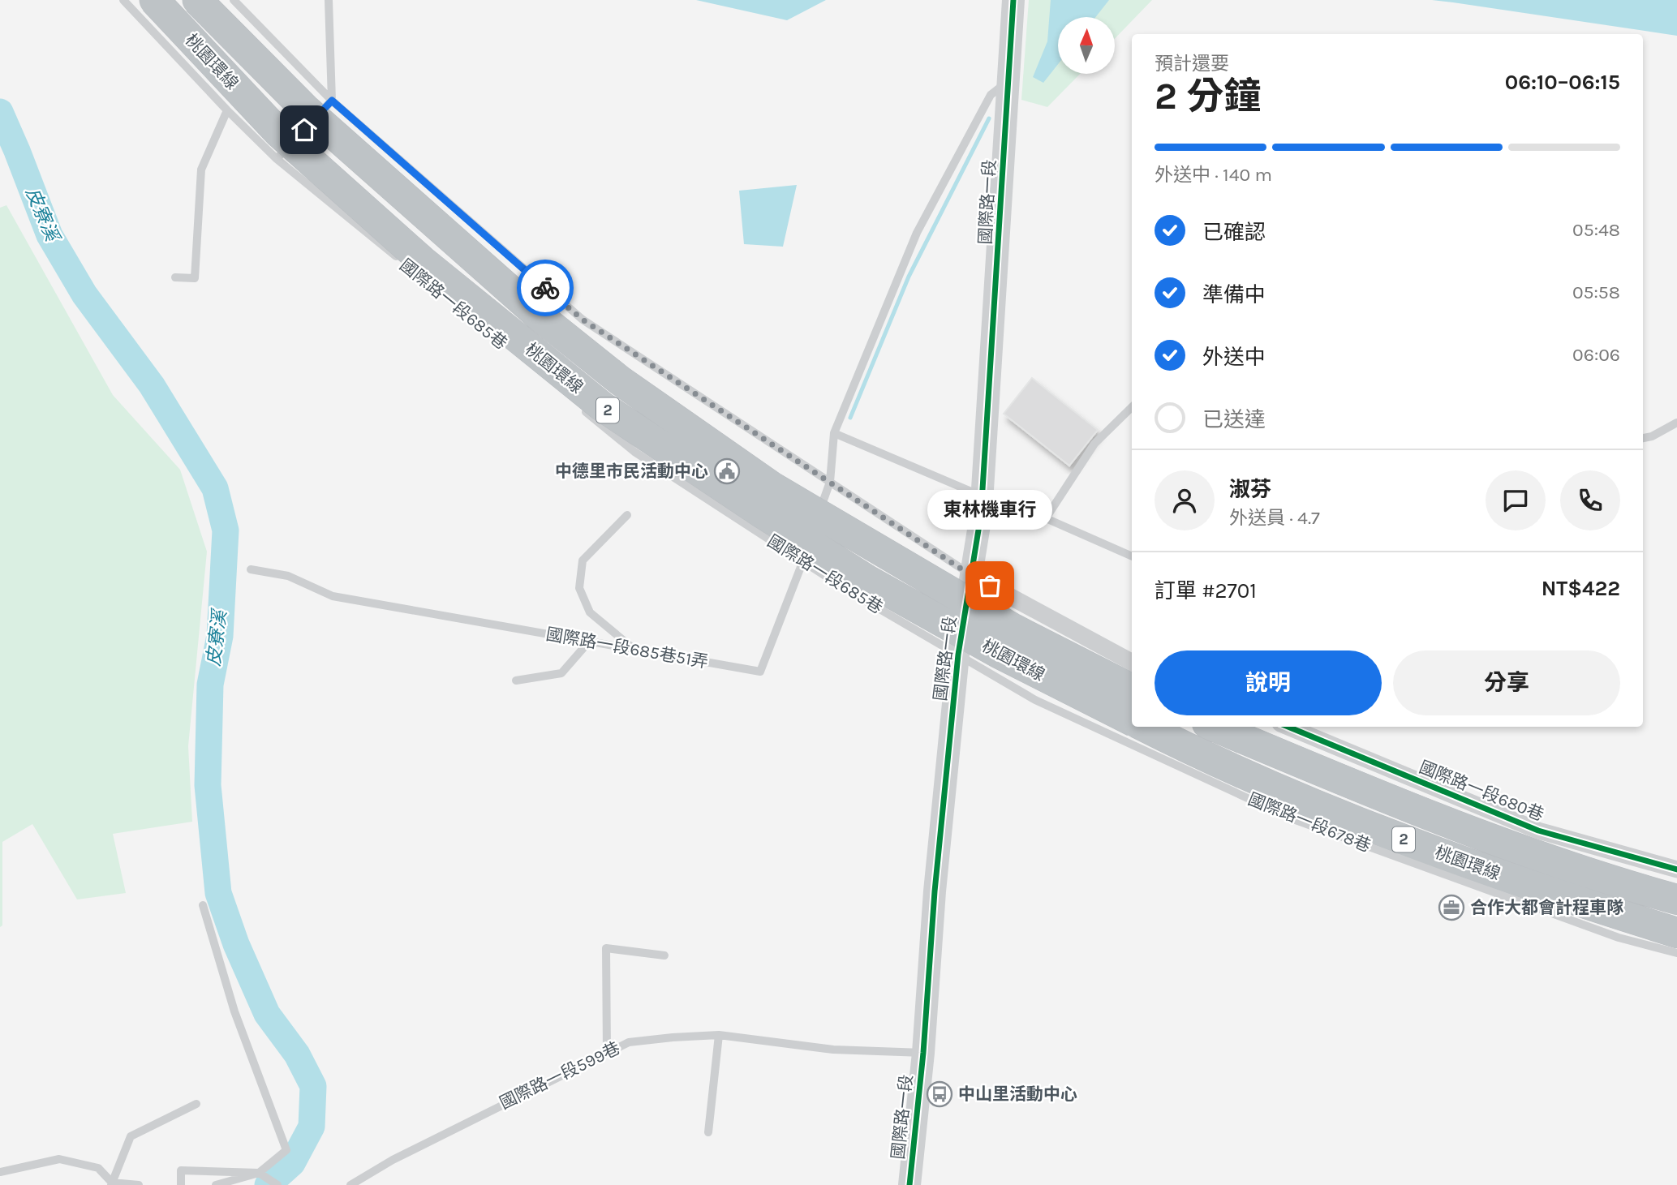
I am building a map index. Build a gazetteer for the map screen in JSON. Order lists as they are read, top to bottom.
{
  "streets": {
    "highway": ["桃園環線", "2"],
    "street": ["國際路一段", "國際路一段680巷"],
    "lane": [
      "國際路一段685巷",
      "國際路一段685巷51弄",
      "國際路一段678巷",
      "國際路一段599巷"
    ]
  },
  "crossings": [
    ["國際路一段", "國際路一段685巷"],
    ["國際路一段", "國際路一段678巷"],
    ["國際路一段", "國際路一段599巷"],
    ["國際路一段685巷", "國際路一段685巷51弄"],
    ["國際路一段685巷", "國際路一段678巷"]
  ],
  "water": ["皮寮溪"],
  "places": {
    "public building": ["中德里市民活動中心"],
    "other": ["東林機車行"],
    "office": ["合作大都會計程車隊"],
    "bus stop": ["中山里活動中心"]
  },
  "north": "top",
  "page": {
    "heading": ["2 分鐘", "預計還要", "06:10–06:15"],
    "panel": [
      "淑芬",
      "外送員 · 4.7",
      "訂單 #2701",
      "NT$422"
    ],
    "bar": "外送中 · 140 m",
    "list": [
      ["已確認", "05:48"],
      ["準備中", "05:58"],
      ["外送中", "06:06"],
      "已送達"
    ],
    "bubble": "東林機車行",
    "buttons": ["說明", "分享"]
  }
}
